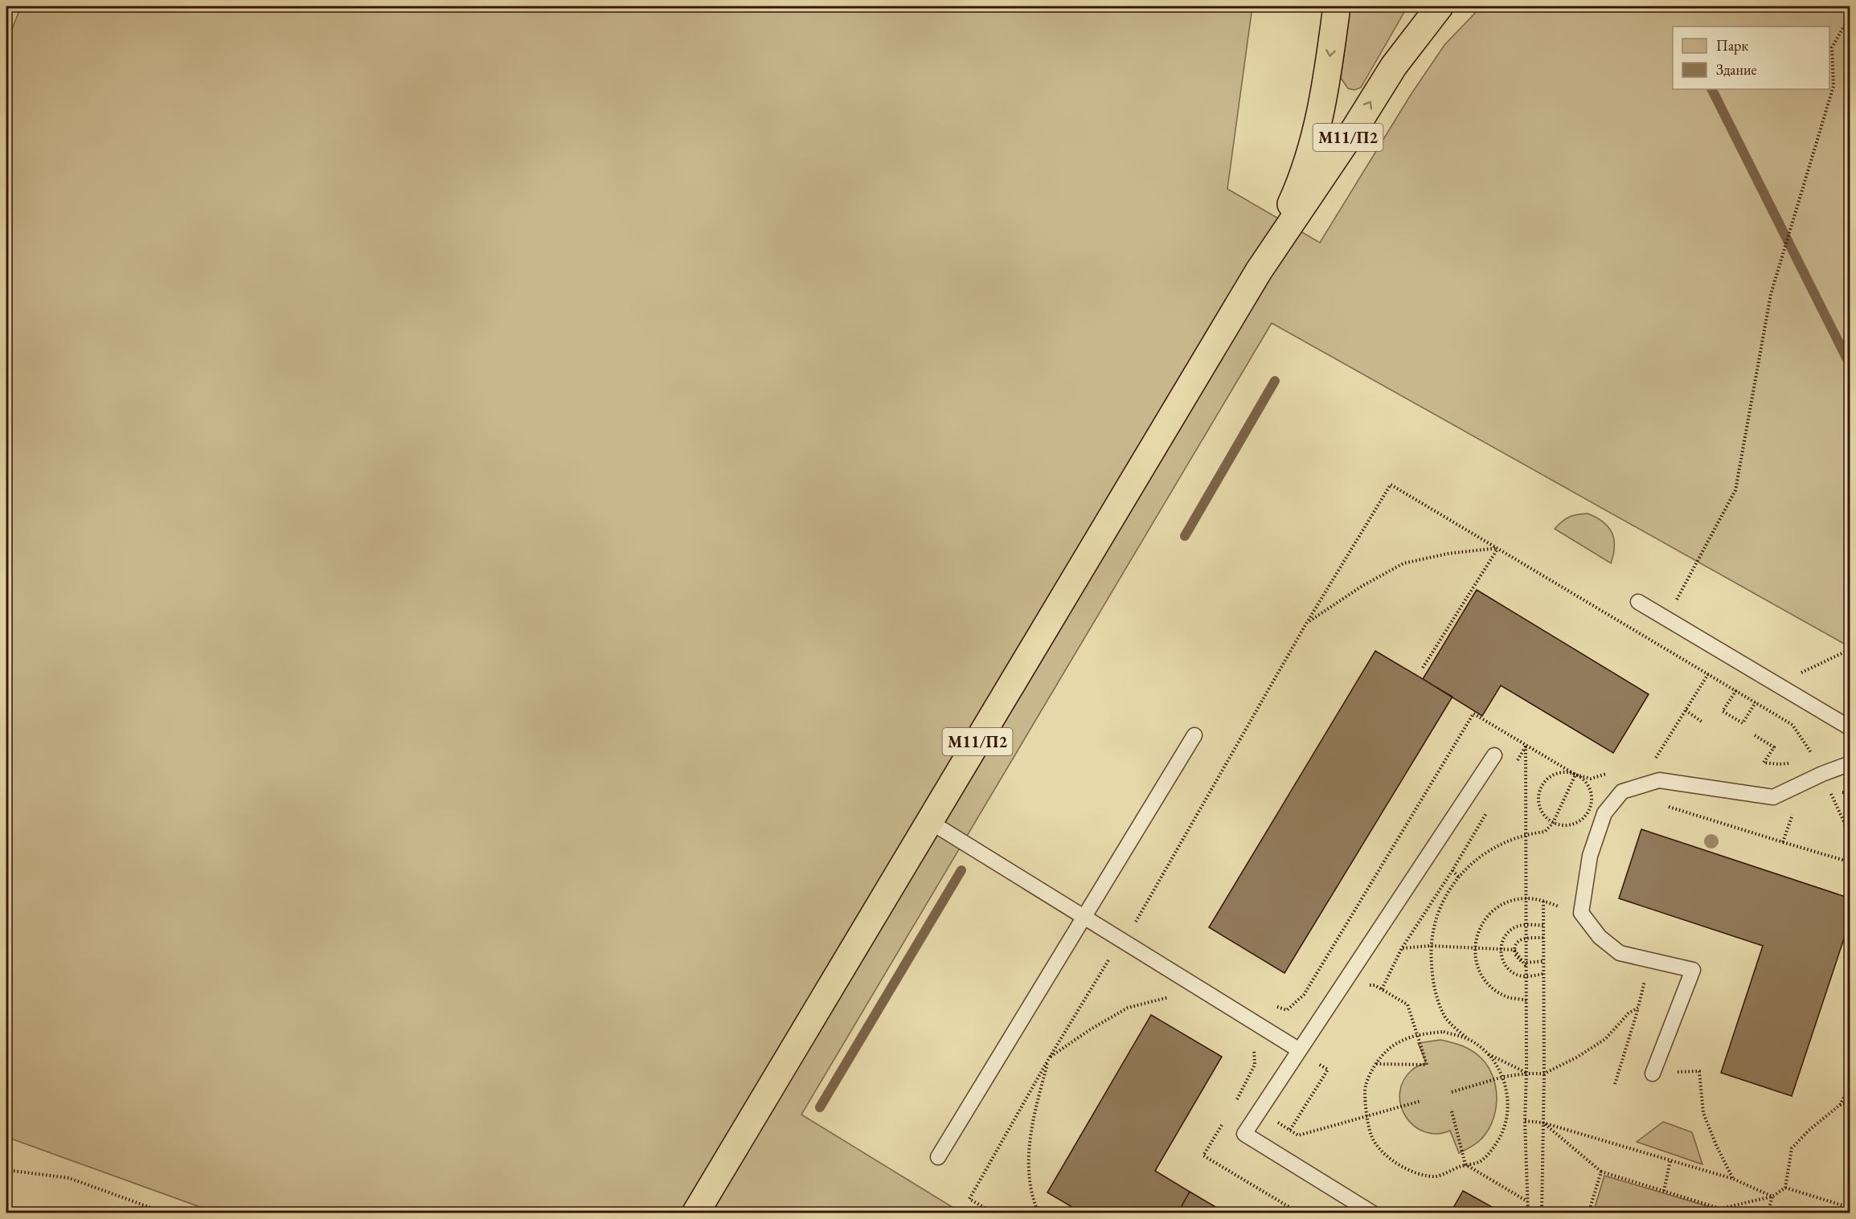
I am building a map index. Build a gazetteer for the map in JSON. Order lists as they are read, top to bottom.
{
  "streets": {
    "highway": ["М11/П2"]
  },
  "legend": ["Парк", "Здание"]
}
